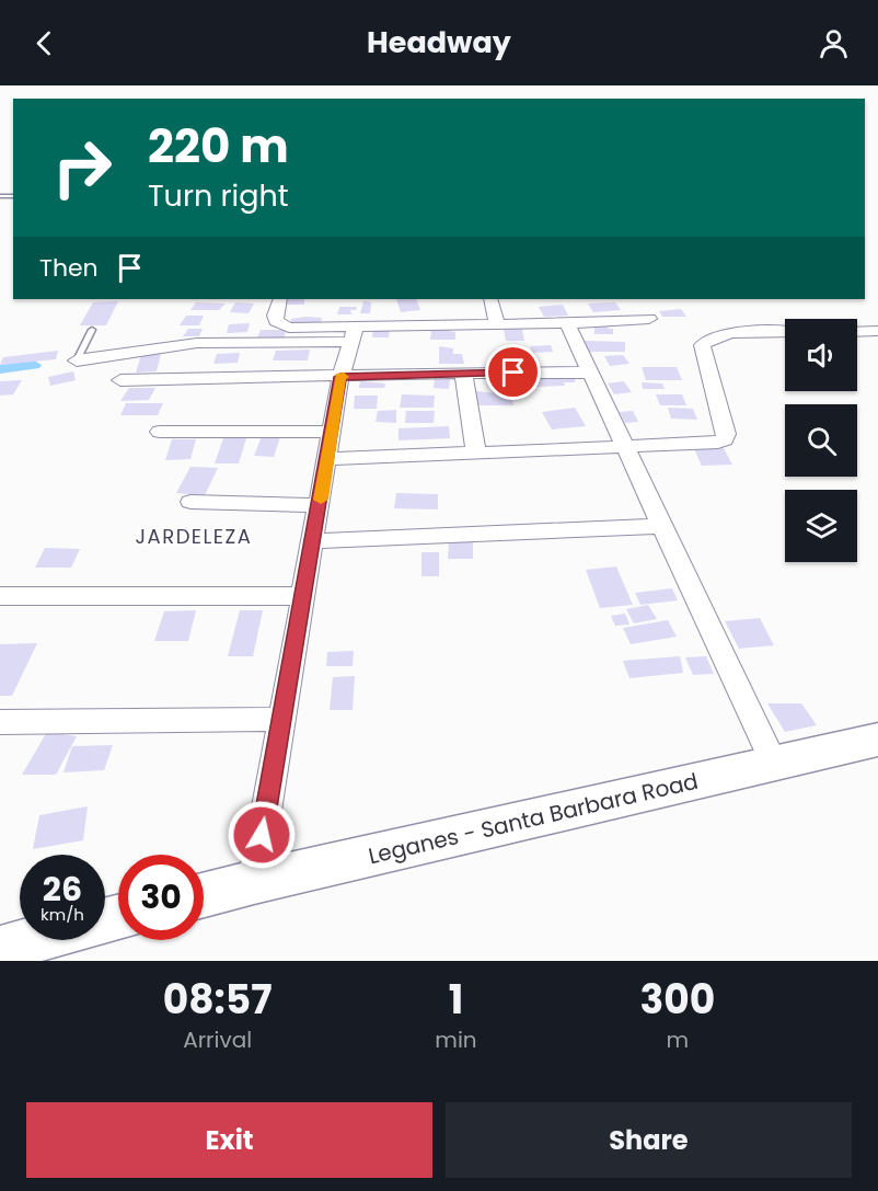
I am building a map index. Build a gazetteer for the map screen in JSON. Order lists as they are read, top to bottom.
{
  "streets": {
    "main road": ["Leganes - Santa Barbara Road"]
  },
  "districts": ["JARDELEZA"],
  "page": {
    "header": "Headway",
    "turn": ["220 m", "Turn right"],
    "then": "Then",
    "speed": "26 km/h",
    "limit": "30",
    "eta": [
      "08:57",
      "Arrival",
      "1",
      "min",
      "300",
      "m"
    ],
    "buttons": ["Exit", "Share"]
  }
}
